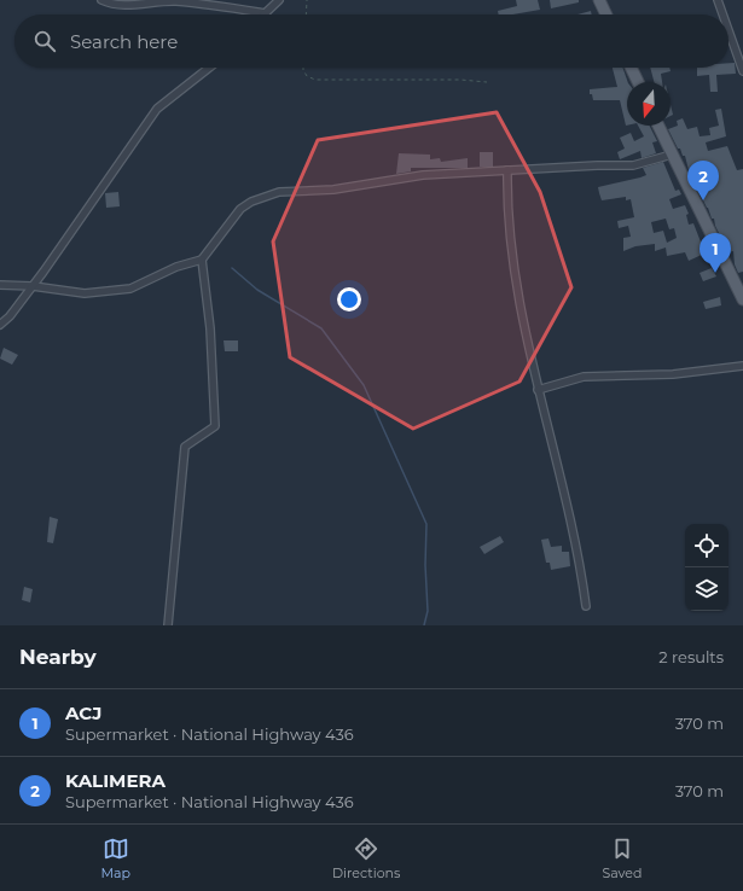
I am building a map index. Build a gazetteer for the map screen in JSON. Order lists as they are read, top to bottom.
{
  "north": "bottom",
  "page": {
    "search": "Search here",
    "pins": ["2", "1"],
    "heading": ["Nearby", "2 results"],
    "list": [
      {
        "mark": "1",
        "name": "ACJ",
        "note": "Supermarket · National Highway 436",
        "value": "370 m"
      },
      {
        "mark": "2",
        "name": "KALIMERA",
        "note": "Supermarket · National Highway 436",
        "value": "370 m"
      }
    ],
    "nav": ["Map", "Directions", "Saved"]
  }
}
